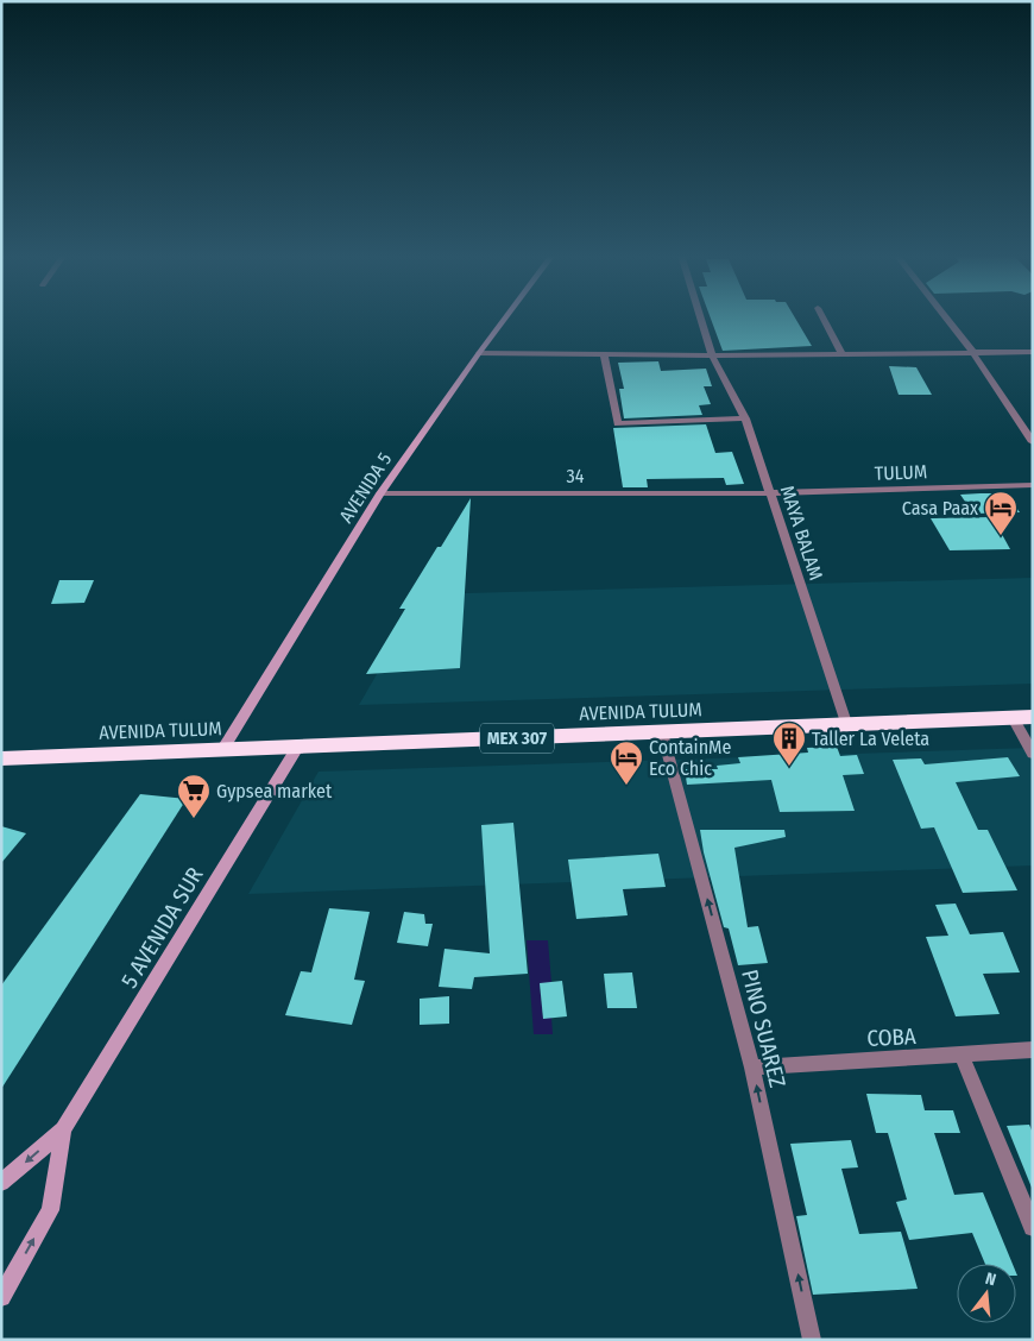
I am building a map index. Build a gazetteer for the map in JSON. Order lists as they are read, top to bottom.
{
  "streets": {
    "highway": ["AVENIDA TULUM", "MEX 307"],
    "street": [
      "TULUM",
      "34",
      "AVENIDA 5",
      "MAYA BALAM",
      "5 AVENIDA SUR",
      "PINO SUAREZ",
      "COBA"
    ]
  },
  "crossings": [
    ["TULUM", "34"],
    ["TULUM", "MAYA BALAM"],
    ["34", "AVENIDA 5"],
    ["34", "MAYA BALAM"],
    ["AVENIDA 5", "AVENIDA TULUM"],
    ["MAYA BALAM", "AVENIDA TULUM"],
    ["AVENIDA TULUM", "5 AVENIDA SUR"],
    ["AVENIDA TULUM", "PINO SUAREZ"],
    ["PINO SUAREZ", "COBA"]
  ],
  "one_way": ["PINO SUAREZ"],
  "places": {
    "hotel": ["Casa Paax", "ContainMe Eco Chic"],
    "building": ["Taller La Veleta"],
    "supermarket": ["Gypsea market"]
  },
  "north": "top"
}
